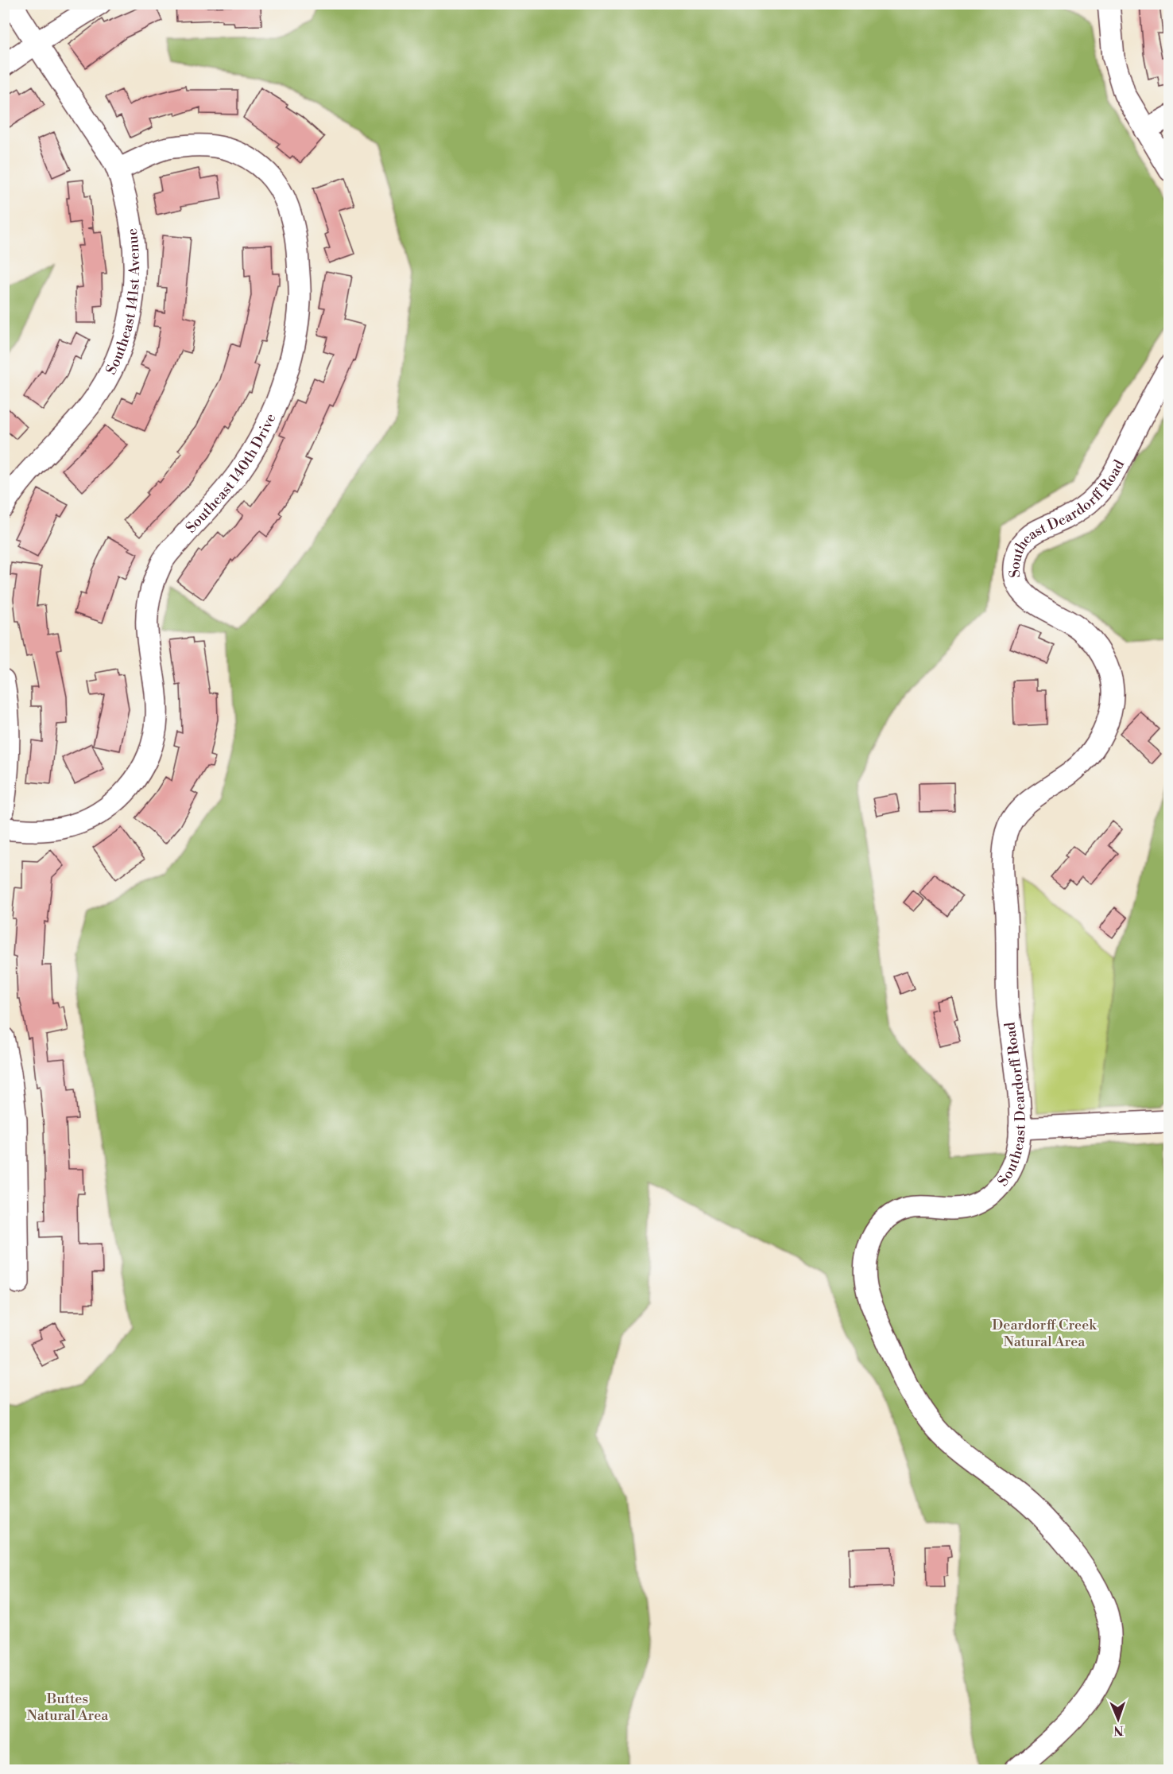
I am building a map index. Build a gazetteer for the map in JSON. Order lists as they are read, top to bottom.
{
  "streets": {
    "street": ["Southeast 141st Avenue", "Southeast 140th Drive", "Southeast Deardorff Road"]
  },
  "crossings": [
    ["Southeast 141st Avenue", "Southeast 140th Drive"]
  ],
  "parks": ["Deardorff Creek Natural Area", "Buttes Natural Area"],
  "north": "bottom"
}
